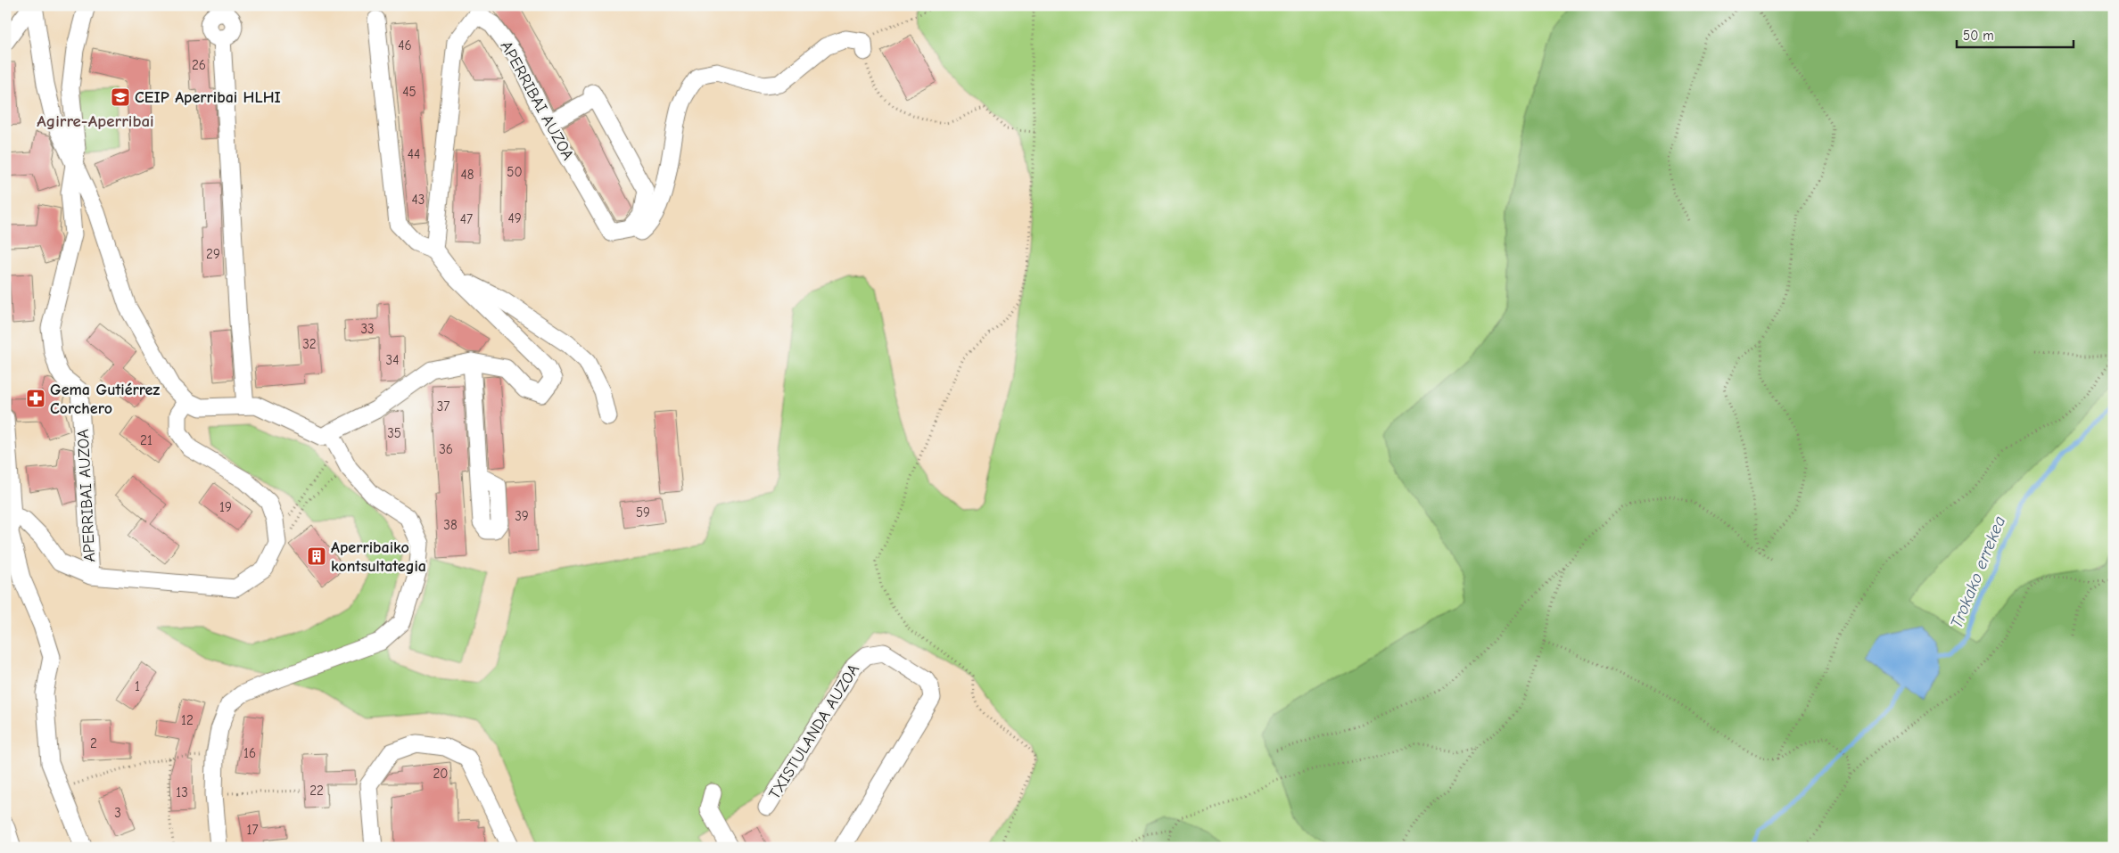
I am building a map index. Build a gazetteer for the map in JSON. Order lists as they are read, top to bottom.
{
  "streets": {
    "street": ["APERRIBAI AUZOA", "TXISTULANDA AUZOA"]
  },
  "districts": ["Agirre-Aperribai"],
  "water": ["Trokako errekea"],
  "places": {
    "school or university": ["CEIP Aperribai HLHI"],
    "pharmacy": ["Gema Gutiérrez Corchero"],
    "building": ["Aperribaiko kontsultategia"]
  },
  "house_numbers": [
    "46",
    "26",
    "45",
    "44",
    "50",
    "48",
    "43",
    "49",
    "47",
    "29",
    "33",
    "32",
    "34",
    "37",
    "35",
    "21",
    "36",
    "19",
    "59",
    "39",
    "38",
    "1",
    "12",
    "2",
    "16",
    "20",
    "22",
    "13",
    "3",
    "17"
  ],
  "scale_bar": "50 m"
}
